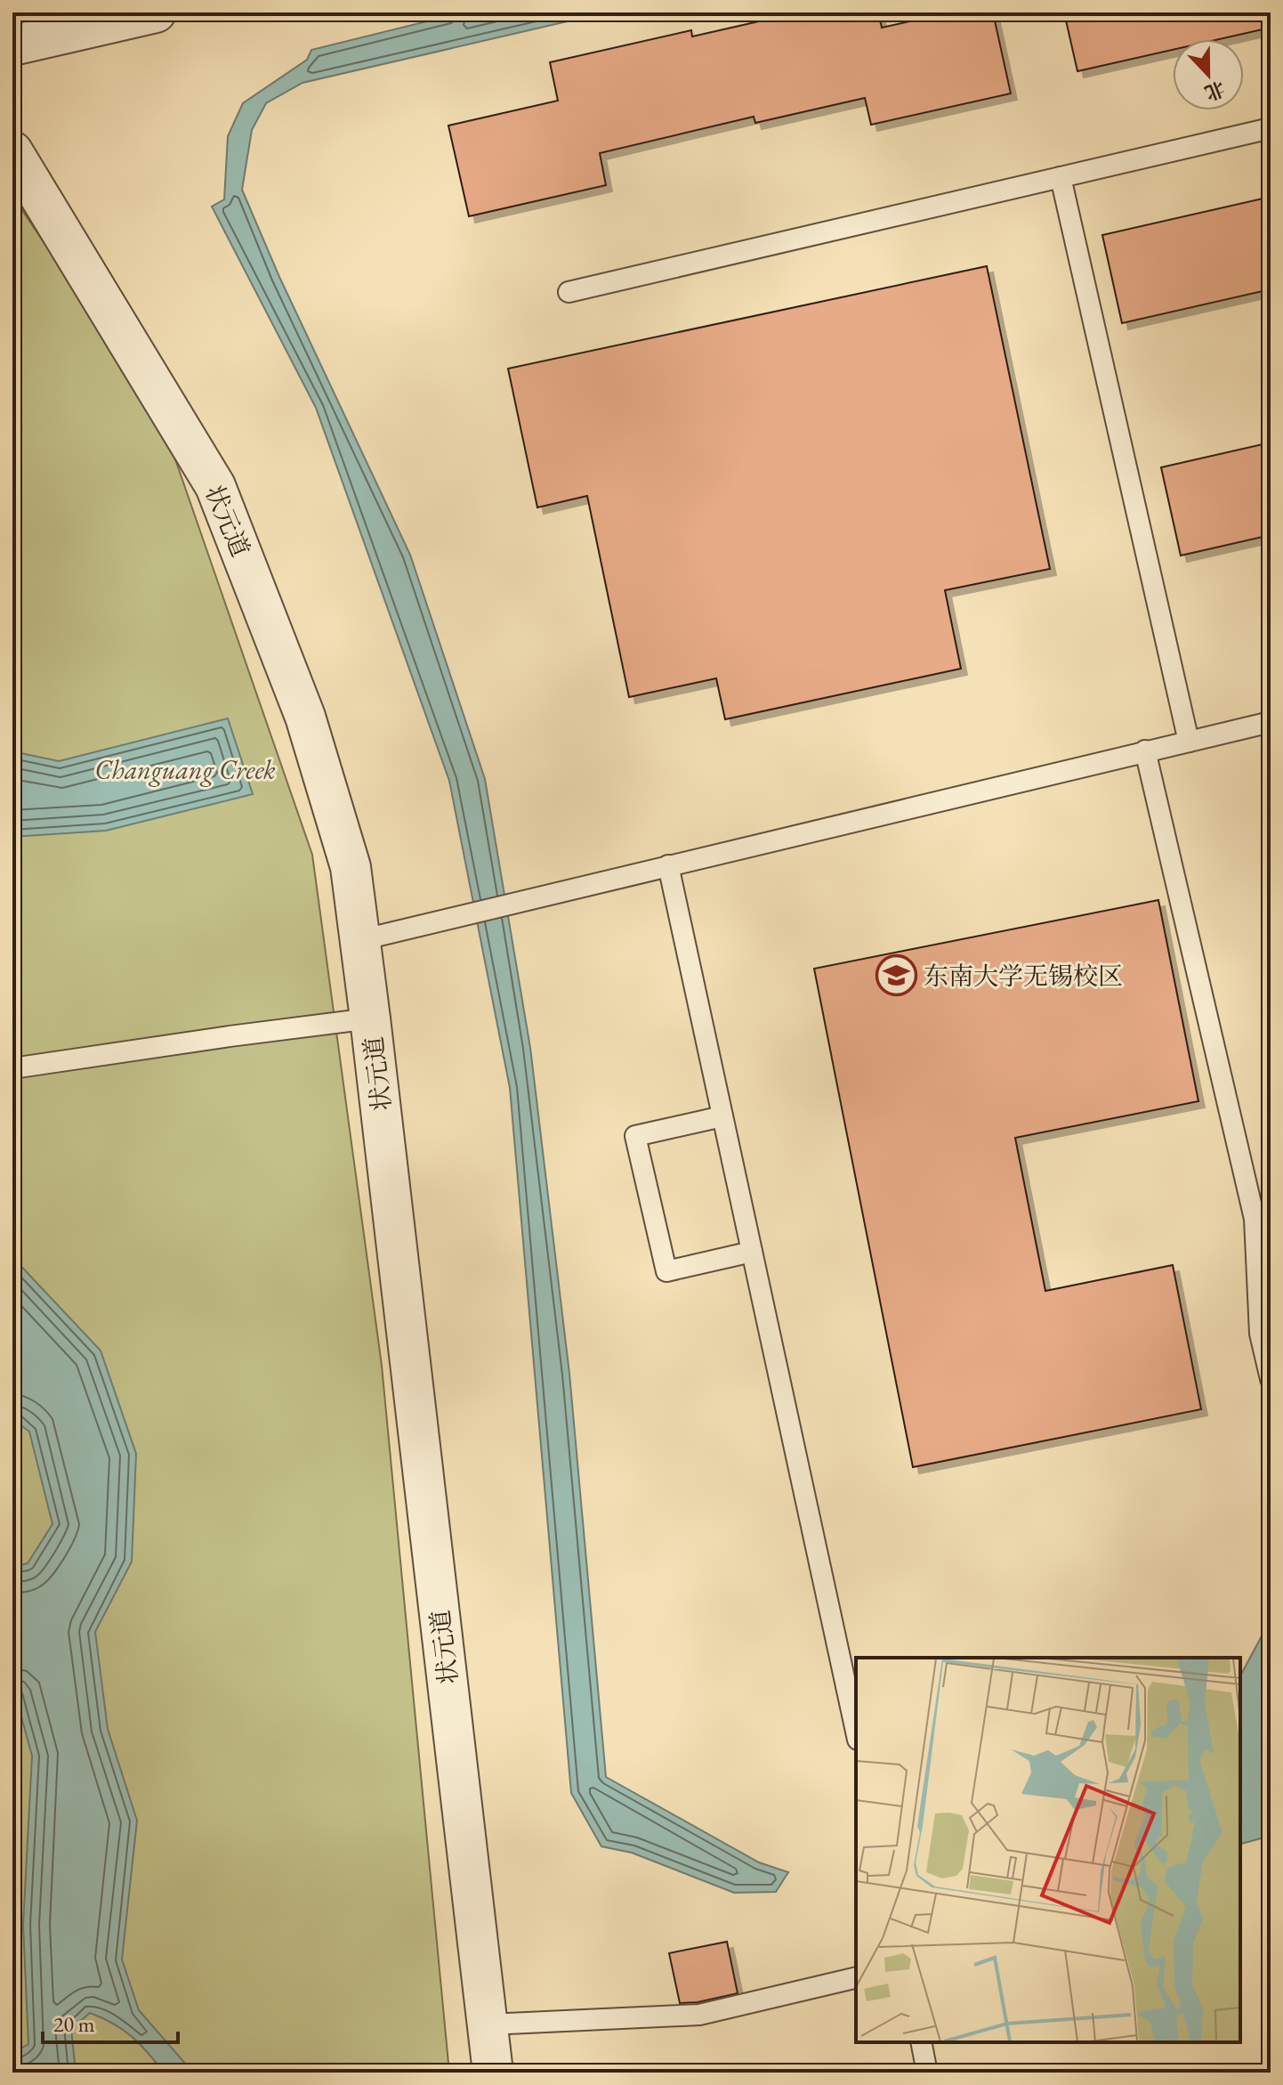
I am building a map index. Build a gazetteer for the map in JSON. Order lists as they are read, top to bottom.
{
  "streets": {
    "street": ["状元道"]
  },
  "water": ["Changuang Creek"],
  "places": {
    "school or university": ["东南大学无锡校区"]
  },
  "scale_bar": "20 m",
  "north": "bottom"
}
